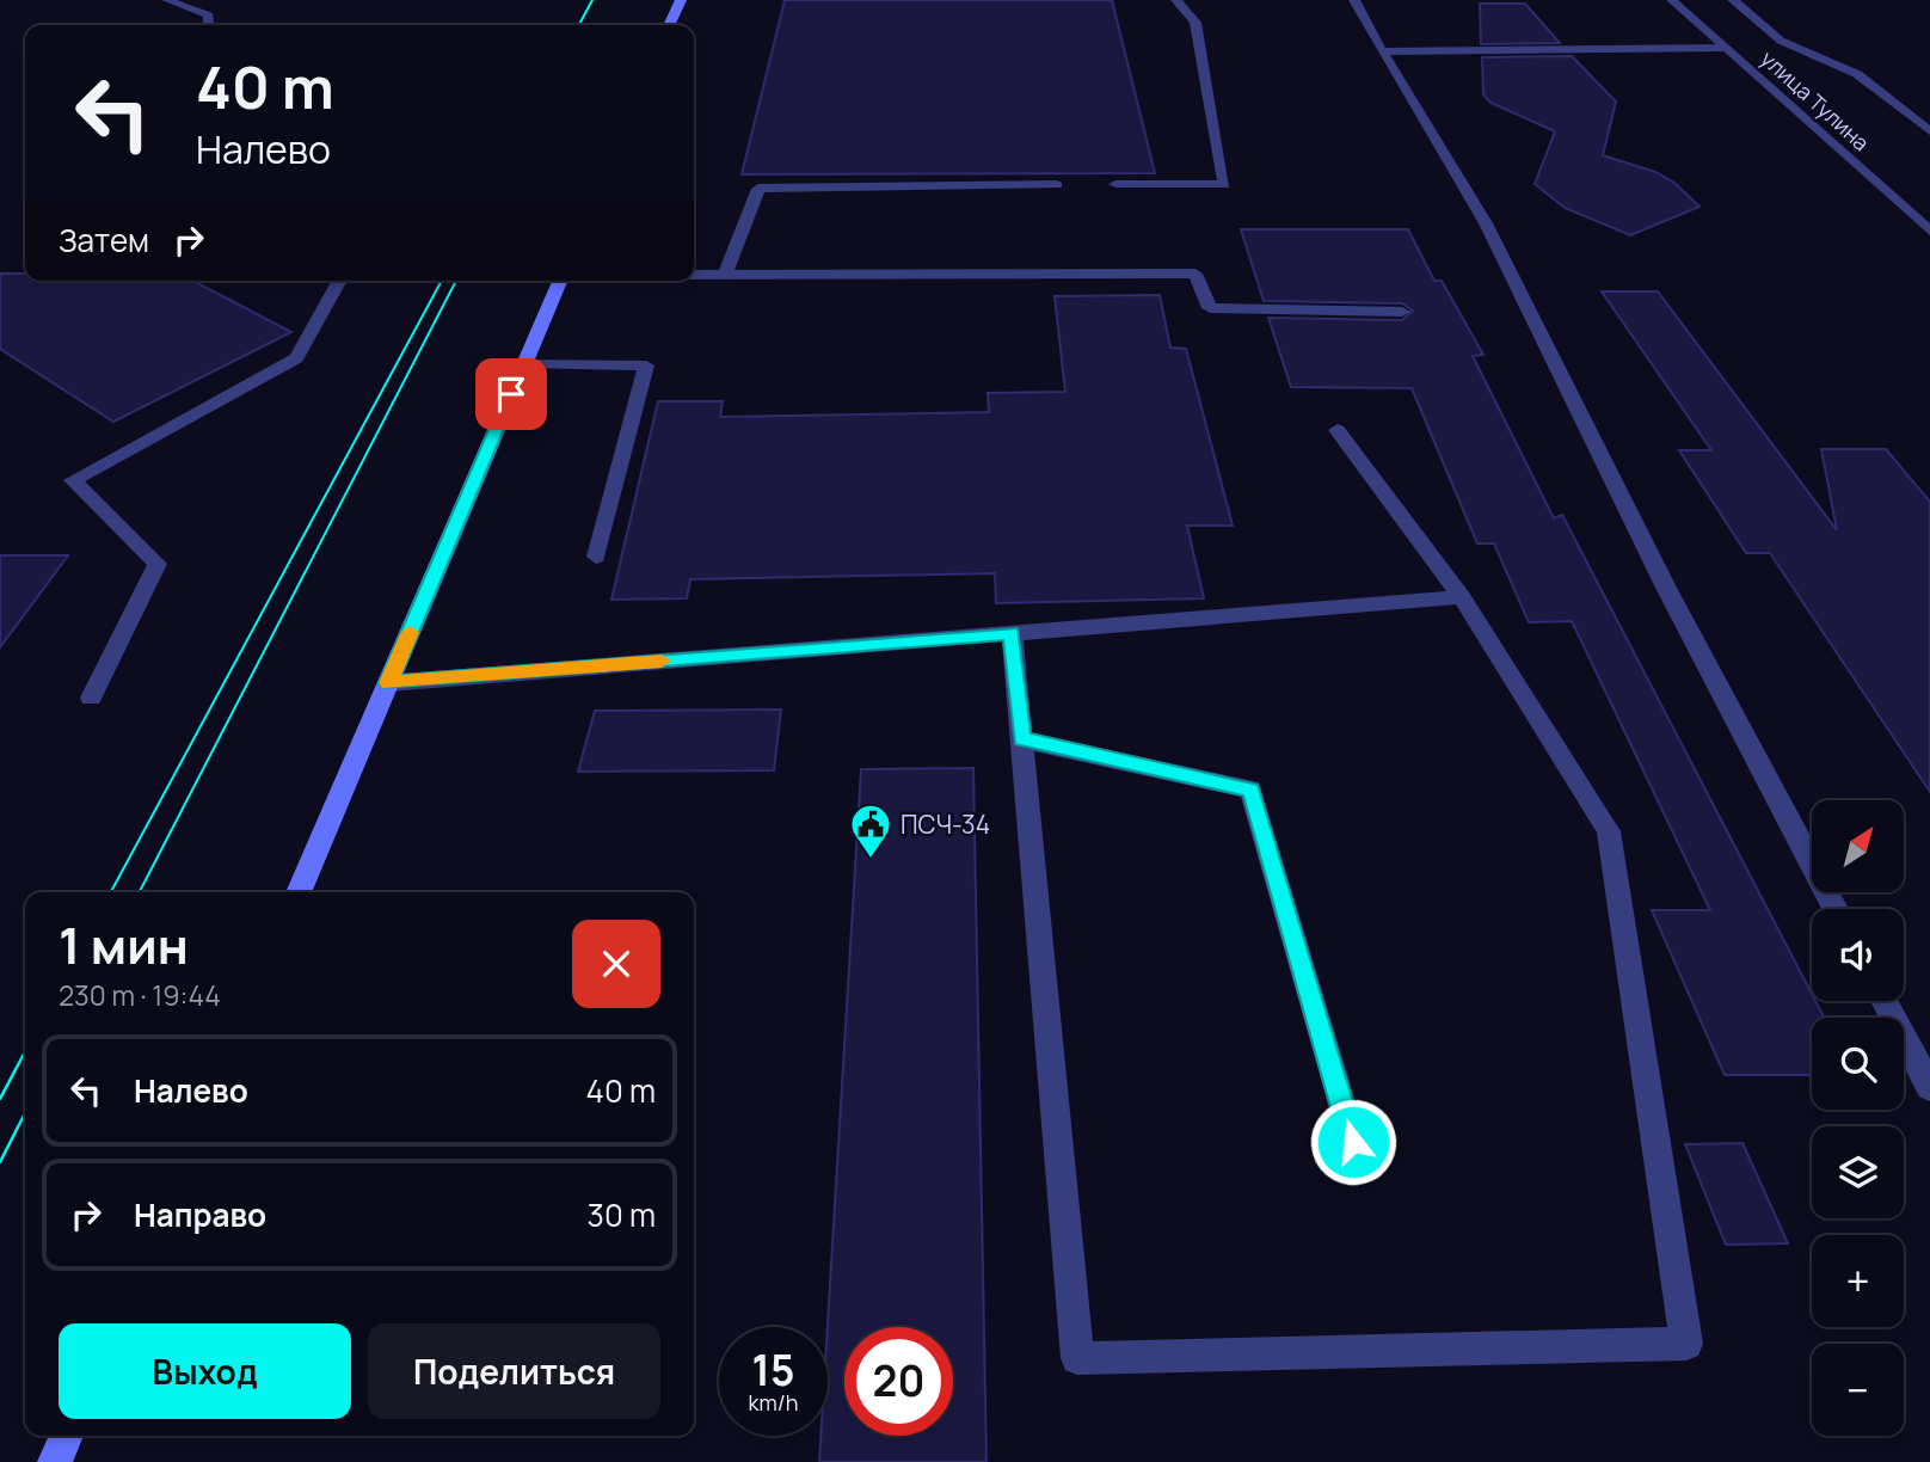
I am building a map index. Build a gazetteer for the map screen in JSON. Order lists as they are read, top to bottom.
{
  "streets": {
    "street": ["улица Тулина"]
  },
  "places": {
    "public building": ["ПСЧ-34"]
  },
  "north": "top right",
  "page": {
    "turn": ["40 m", "Налево"],
    "then": "Затем",
    "map_buttons": ["+", "−"],
    "heading": ["1 мин", "230 m · 19:44"],
    "list": [
      {
        "name": "Налево",
        "value": "40 m"
      },
      {
        "name": "Направо",
        "value": "30 m"
      }
    ],
    "buttons": ["Выход", "Поделиться"],
    "speed": "15 km/h",
    "limit": "20"
  }
}
